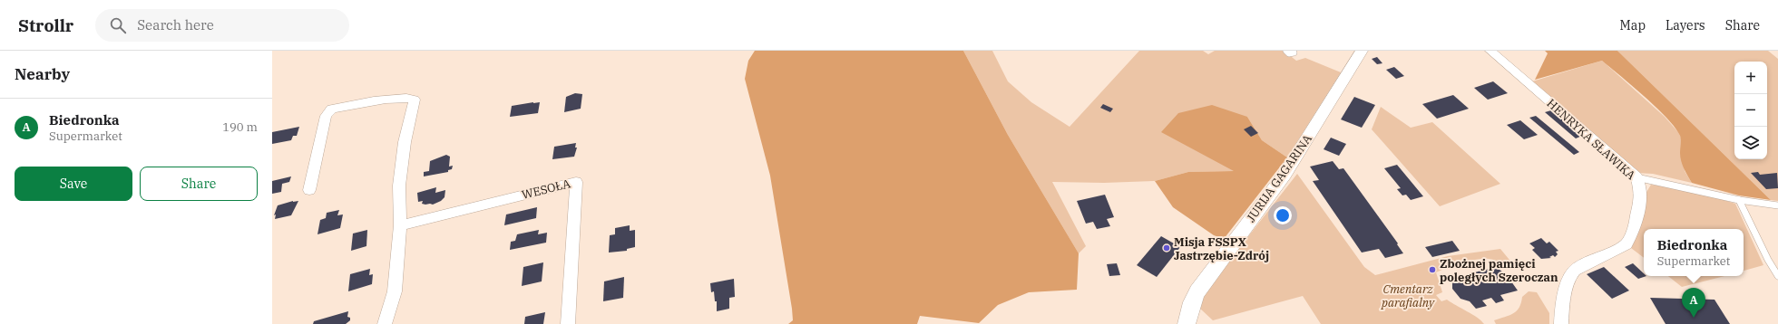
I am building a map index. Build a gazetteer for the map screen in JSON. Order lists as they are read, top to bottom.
{
  "streets": {
    "street": ["HENRYKA SŁAWIKA", "JURIJA GAGARINA", "WESOŁA"]
  },
  "parks": ["Cmentarz parafialny"],
  "places": ["Misja FSSPX Jastrzębie-Zdrój", "Zbożnej pamięci poległych Szeroczan"],
  "page": {
    "header": "Strollr",
    "search": "Search here",
    "nav": ["Map", "Layers", "Share"],
    "heading": "Nearby",
    "map_buttons": ["+", "−"],
    "list": [
      {
        "mark": "A",
        "name": "Biedronka",
        "note": "Supermarket",
        "value": "190 m"
      }
    ],
    "buttons": ["Save", "Share"],
    "popup": ["Biedronka", "Supermarket"],
    "pins": "A"
  }
}
